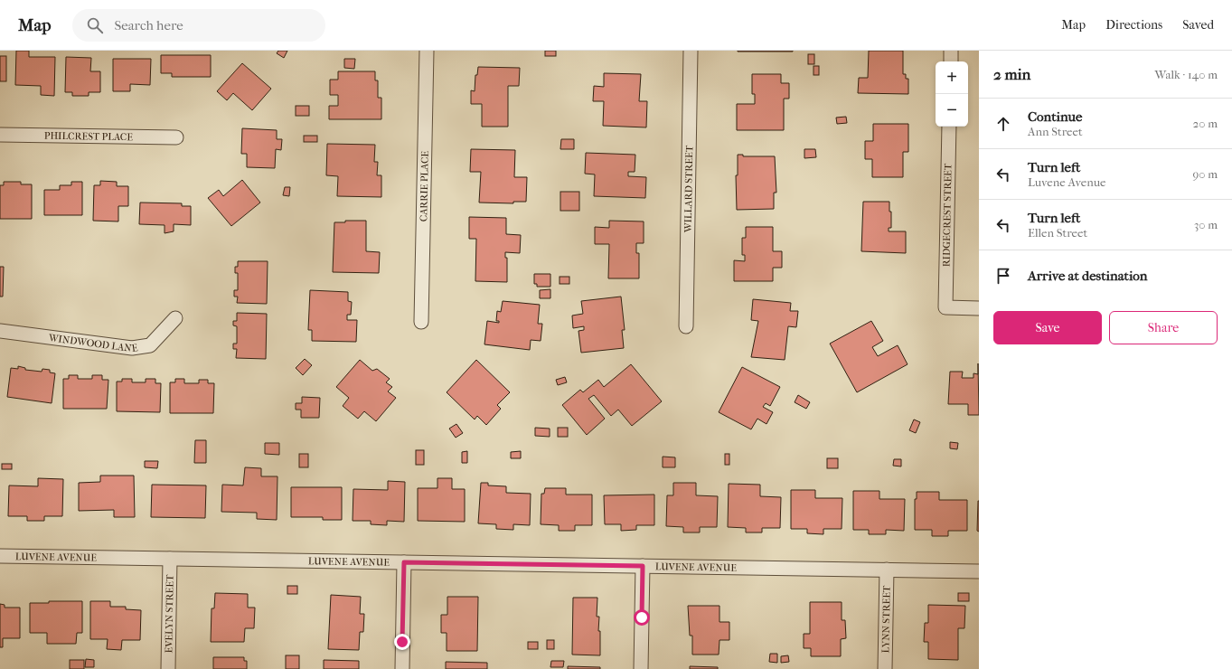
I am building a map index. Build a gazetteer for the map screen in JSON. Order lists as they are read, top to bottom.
{
  "streets": {
    "street": [
      "PHILCREST PLACE",
      "CARRIE PLACE",
      "WILLARD STREET",
      "RIDGECREST STREET",
      "WINDWOOD LANE",
      "LUVENE AVENUE",
      "EVELYN STREET",
      "LYNN STREET"
    ]
  },
  "crossings": [
    ["LUVENE AVENUE", "EVELYN STREET"],
    ["LUVENE AVENUE", "LYNN STREET"]
  ],
  "page": {
    "header": "Map",
    "search": "Search here",
    "nav": ["Map", "Directions", "Saved"],
    "heading": ["2 min", "Walk · 140 m"],
    "map_buttons": ["+", "−"],
    "list": [
      ["Continue", "Ann Street", "20 m"],
      ["Turn left", "Luvene Avenue", "90 m"],
      ["Turn left", "Ellen Street", "30 m"],
      "Arrive at destination"
    ],
    "buttons": ["Save", "Share"]
  }
}
